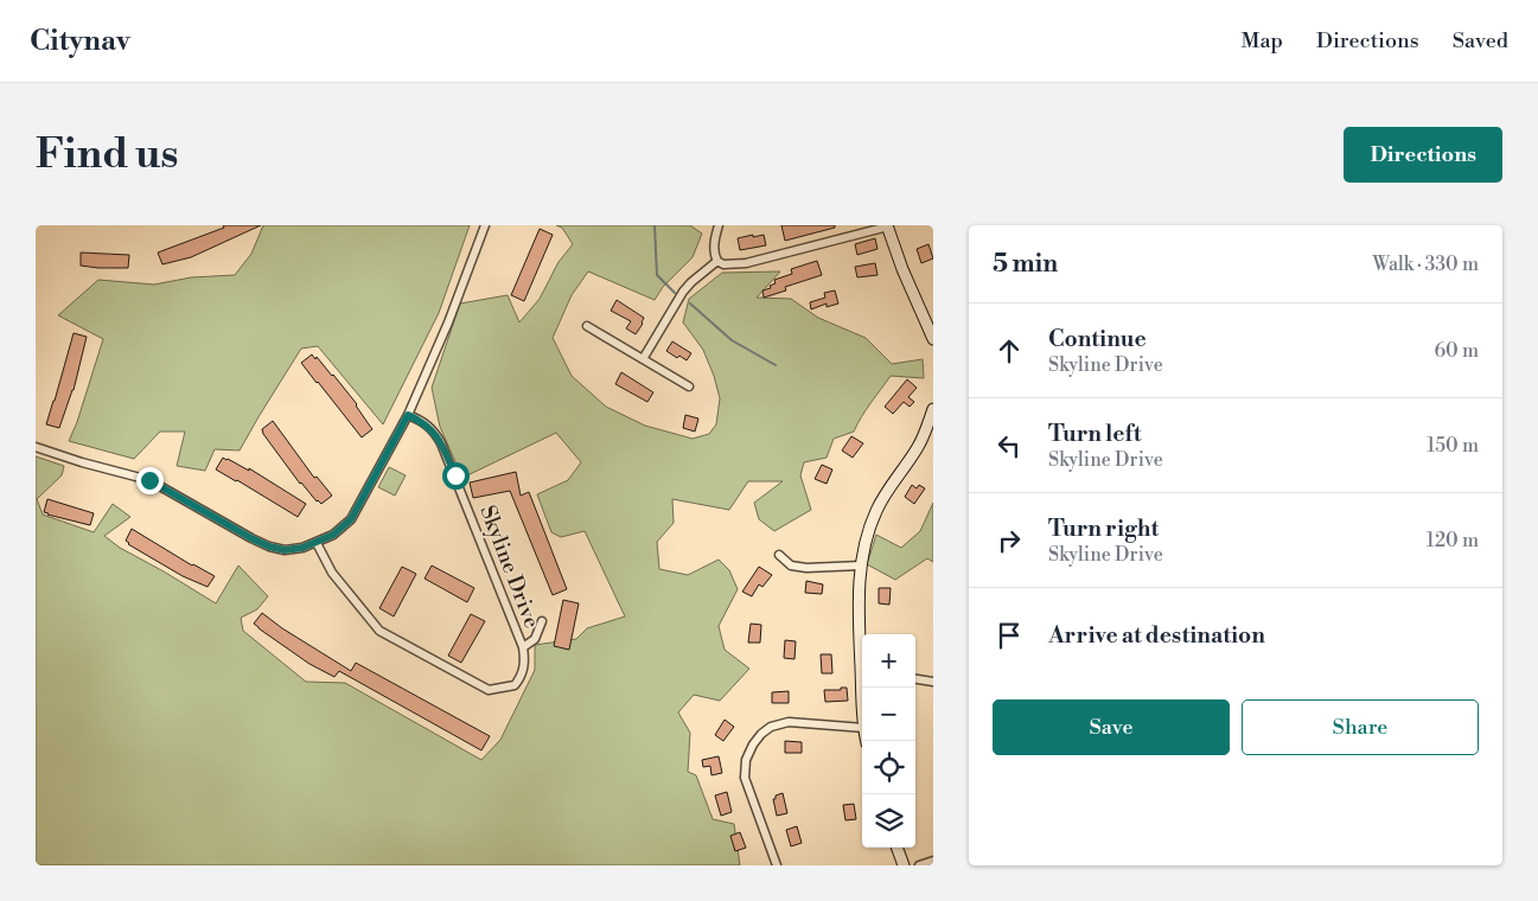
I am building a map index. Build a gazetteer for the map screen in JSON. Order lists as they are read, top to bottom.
{
  "streets": {
    "street": ["Skyline Drive"]
  },
  "page": {
    "header": "Citynav",
    "nav": ["Map", "Directions", "Saved"],
    "buttons": [
      "Directions",
      ["Save", "Share"]
    ],
    "title": "Find us",
    "heading": ["5 min", "Walk · 330 m"],
    "list": [
      ["Continue", "Skyline Drive", "60 m"],
      ["Turn left", "Skyline Drive", "150 m"],
      ["Turn right", "Skyline Drive", "120 m"],
      "Arrive at destination"
    ],
    "map_buttons": ["+", "−"]
  }
}
